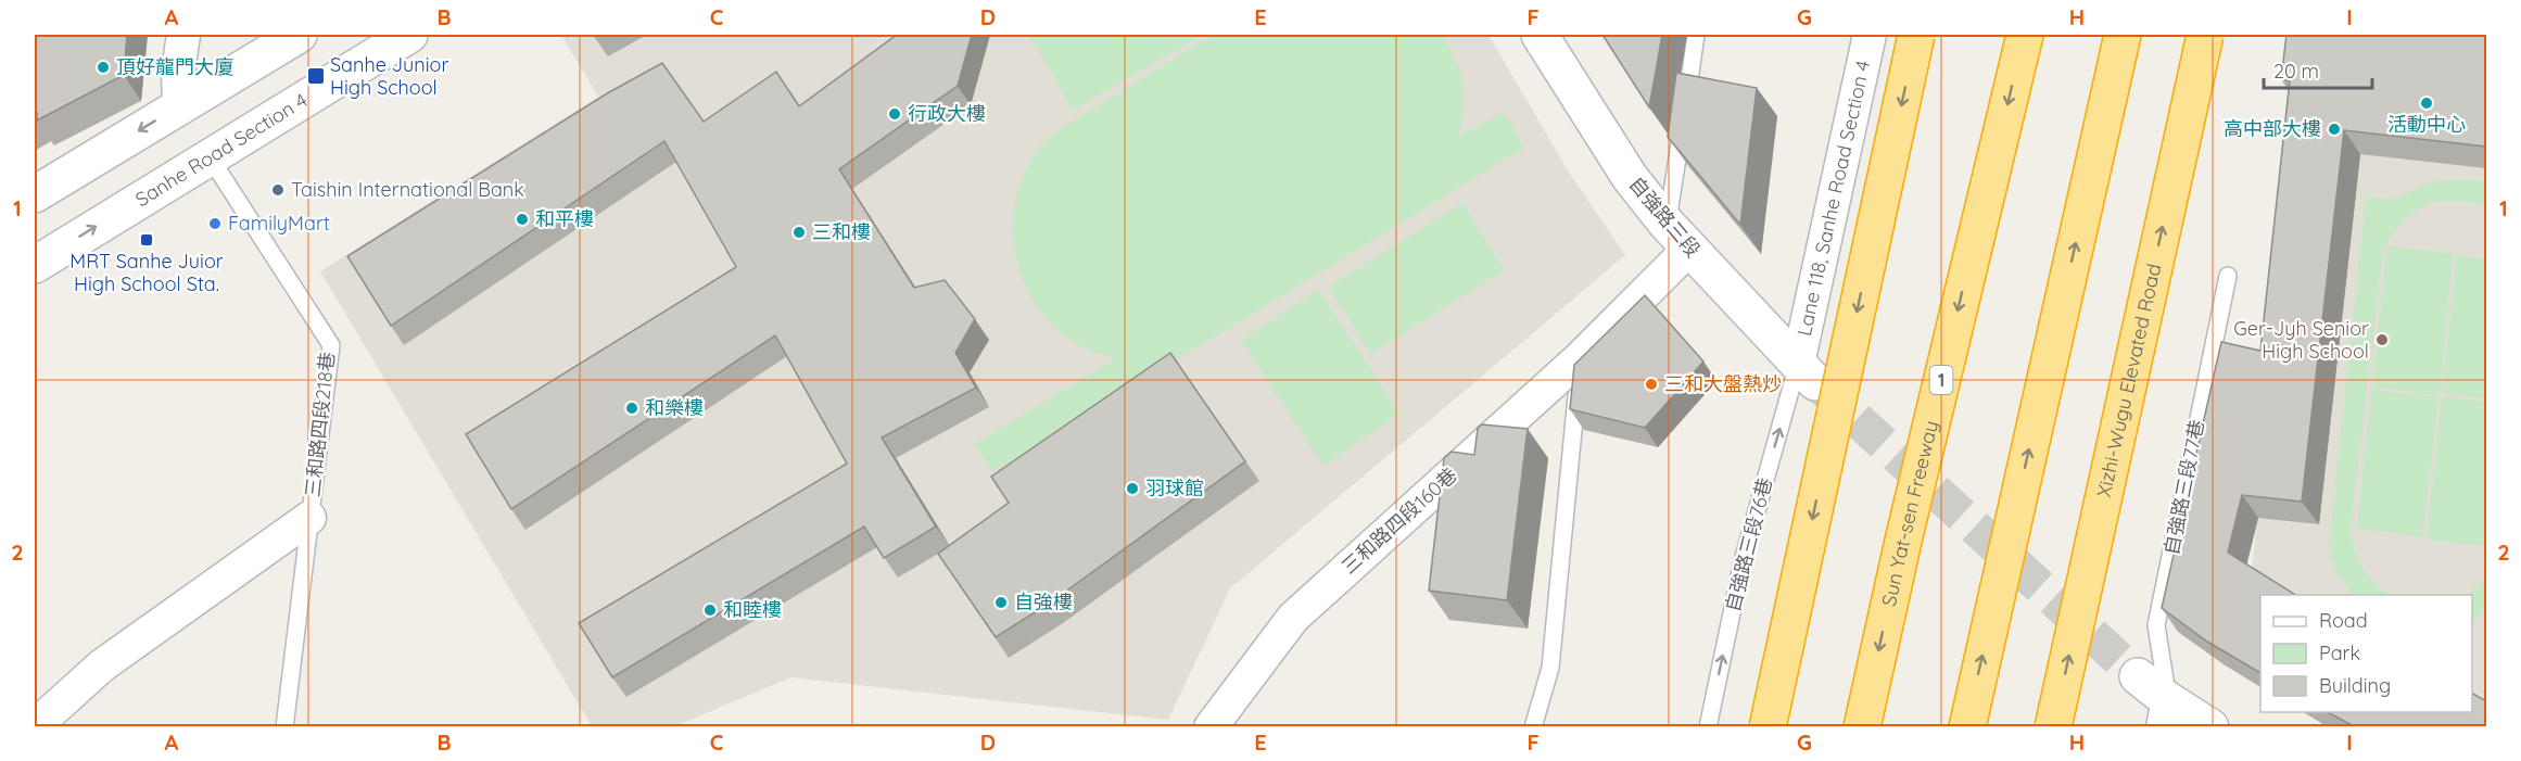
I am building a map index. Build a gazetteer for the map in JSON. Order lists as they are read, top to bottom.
{
  "streets": {
    "highway": ["1", "Xizhi-Wugu Elevated Road", "Sun Yat-sen Freeway"],
    "main road": ["Sanhe Road Section 4", "自強路三段"],
    "street": ["Lane 118, Sanhe Road Section 4", "三和路四段160巷"],
    "lane": ["三和路四段218巷", "自強路三段77巷", "自強路三段76巷"]
  },
  "crossings": [
    ["Sanhe Road Section 4", "三和路四段218巷"],
    ["Lane 118, Sanhe Road Section 4", "自強路三段"],
    ["Lane 118, Sanhe Road Section 4", "自強路三段76巷"],
    ["自強路三段", "三和路四段160巷"],
    ["自強路三段", "自強路三段76巷"]
  ],
  "one_way": ["自強路三段76巷"],
  "places": {
    "other": [
      "頂好龍門大廈",
      "活動中心",
      "行政大樓",
      "高中部大樓",
      "Taishin International Bank",
      "和平樓",
      "FamilyMart",
      "三和樓",
      "Ger-Jyh Senior High School",
      "三和大盤熱炒",
      "和樂樓",
      "羽球館",
      "自強樓",
      "和睦樓"
    ],
    "transit": ["Sanhe Junior High School", "MRT Sanhe Juior High School Sta."]
  },
  "legend": ["Road", "Park", "Building"],
  "scale_bar": "20 m",
  "grid": {
    "columns": [
      "A",
      "B",
      "C",
      "D",
      "E",
      "F",
      "G",
      "H",
      "I"
    ],
    "rows": ["1", "2"]
  }
}
